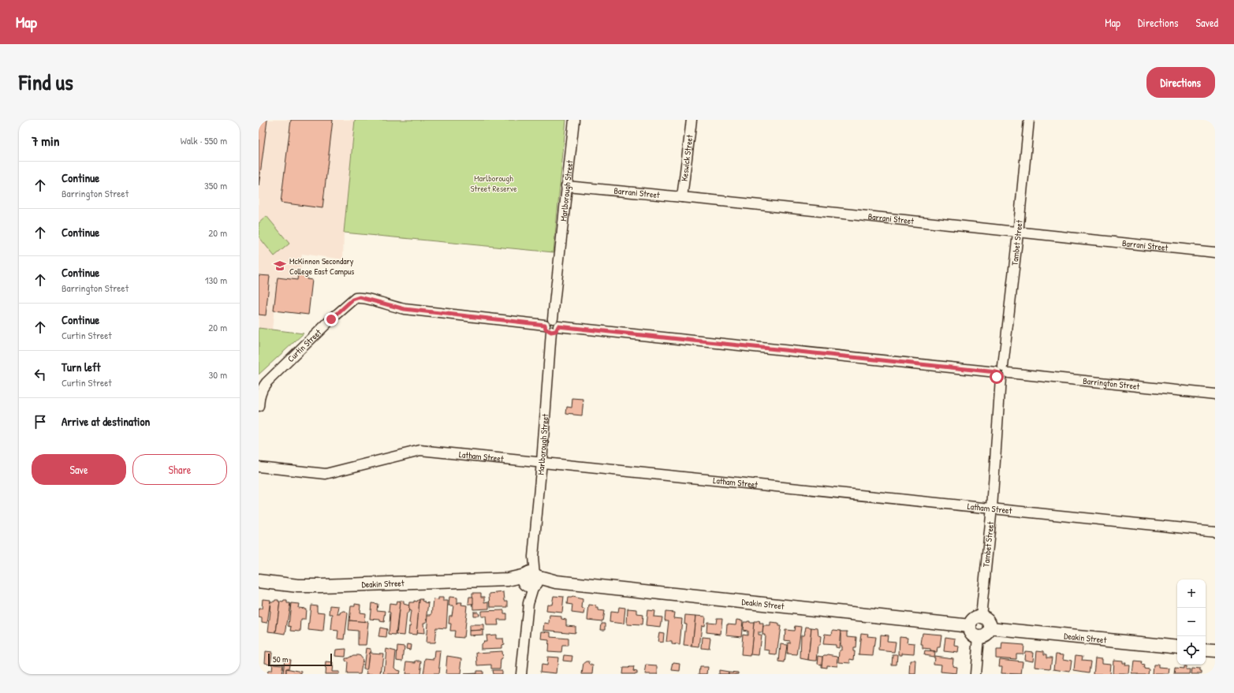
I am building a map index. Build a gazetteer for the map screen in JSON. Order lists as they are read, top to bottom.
{
  "streets": {
    "street": [
      "Keswick Street",
      "Marlborough Street",
      "Barrani Street",
      "Tambet Street",
      "Curtin Street",
      "Barrington Street",
      "Latham Street",
      "Deakin Street"
    ]
  },
  "crossings": [
    ["Keswick Street", "Barrani Street"],
    ["Marlborough Street", "Barrani Street"],
    ["Marlborough Street", "Barrington Street"],
    ["Marlborough Street", "Latham Street"],
    ["Marlborough Street", "Deakin Street"],
    ["Barrani Street", "Tambet Street"],
    ["Tambet Street", "Barrington Street"],
    ["Tambet Street", "Latham Street"],
    ["Tambet Street", "Deakin Street"],
    ["Curtin Street", "Barrington Street"]
  ],
  "parks": ["Marlborough Street Reserve"],
  "places": {
    "school or university": ["McKinnon Secondary College East Campus"]
  },
  "scale_bar": "50 m",
  "page": {
    "header": "Map",
    "nav": ["Map", "Directions", "Saved"],
    "title": "Find us",
    "buttons": [
      "Directions",
      ["Save", "Share"]
    ],
    "heading": ["7 min", "Walk · 550 m"],
    "list": [
      ["Continue", "Barrington Street", "350 m"],
      ["Continue", "20 m"],
      ["Continue", "Barrington Street", "130 m"],
      ["Continue", "Curtin Street", "20 m"],
      ["Turn left", "Curtin Street", "30 m"],
      "Arrive at destination"
    ],
    "map_buttons": ["+", "−"],
    "scale": "50 m"
  }
}
